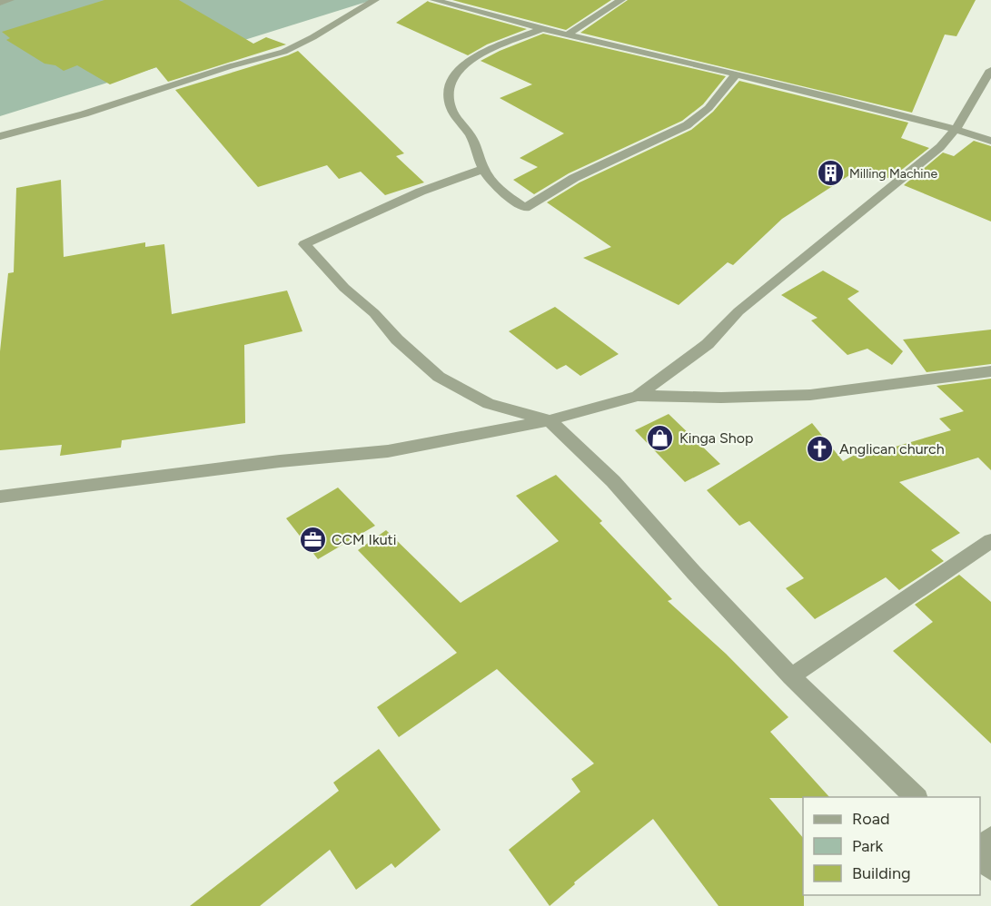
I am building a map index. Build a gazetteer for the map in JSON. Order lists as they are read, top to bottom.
{
  "places": {
    "building": ["Milling Machine"],
    "shop": ["Kinga Shop"],
    "church": ["Anglican church"],
    "office": ["CCM Ikuti"]
  },
  "legend": ["Road", "Park", "Building"]
}
